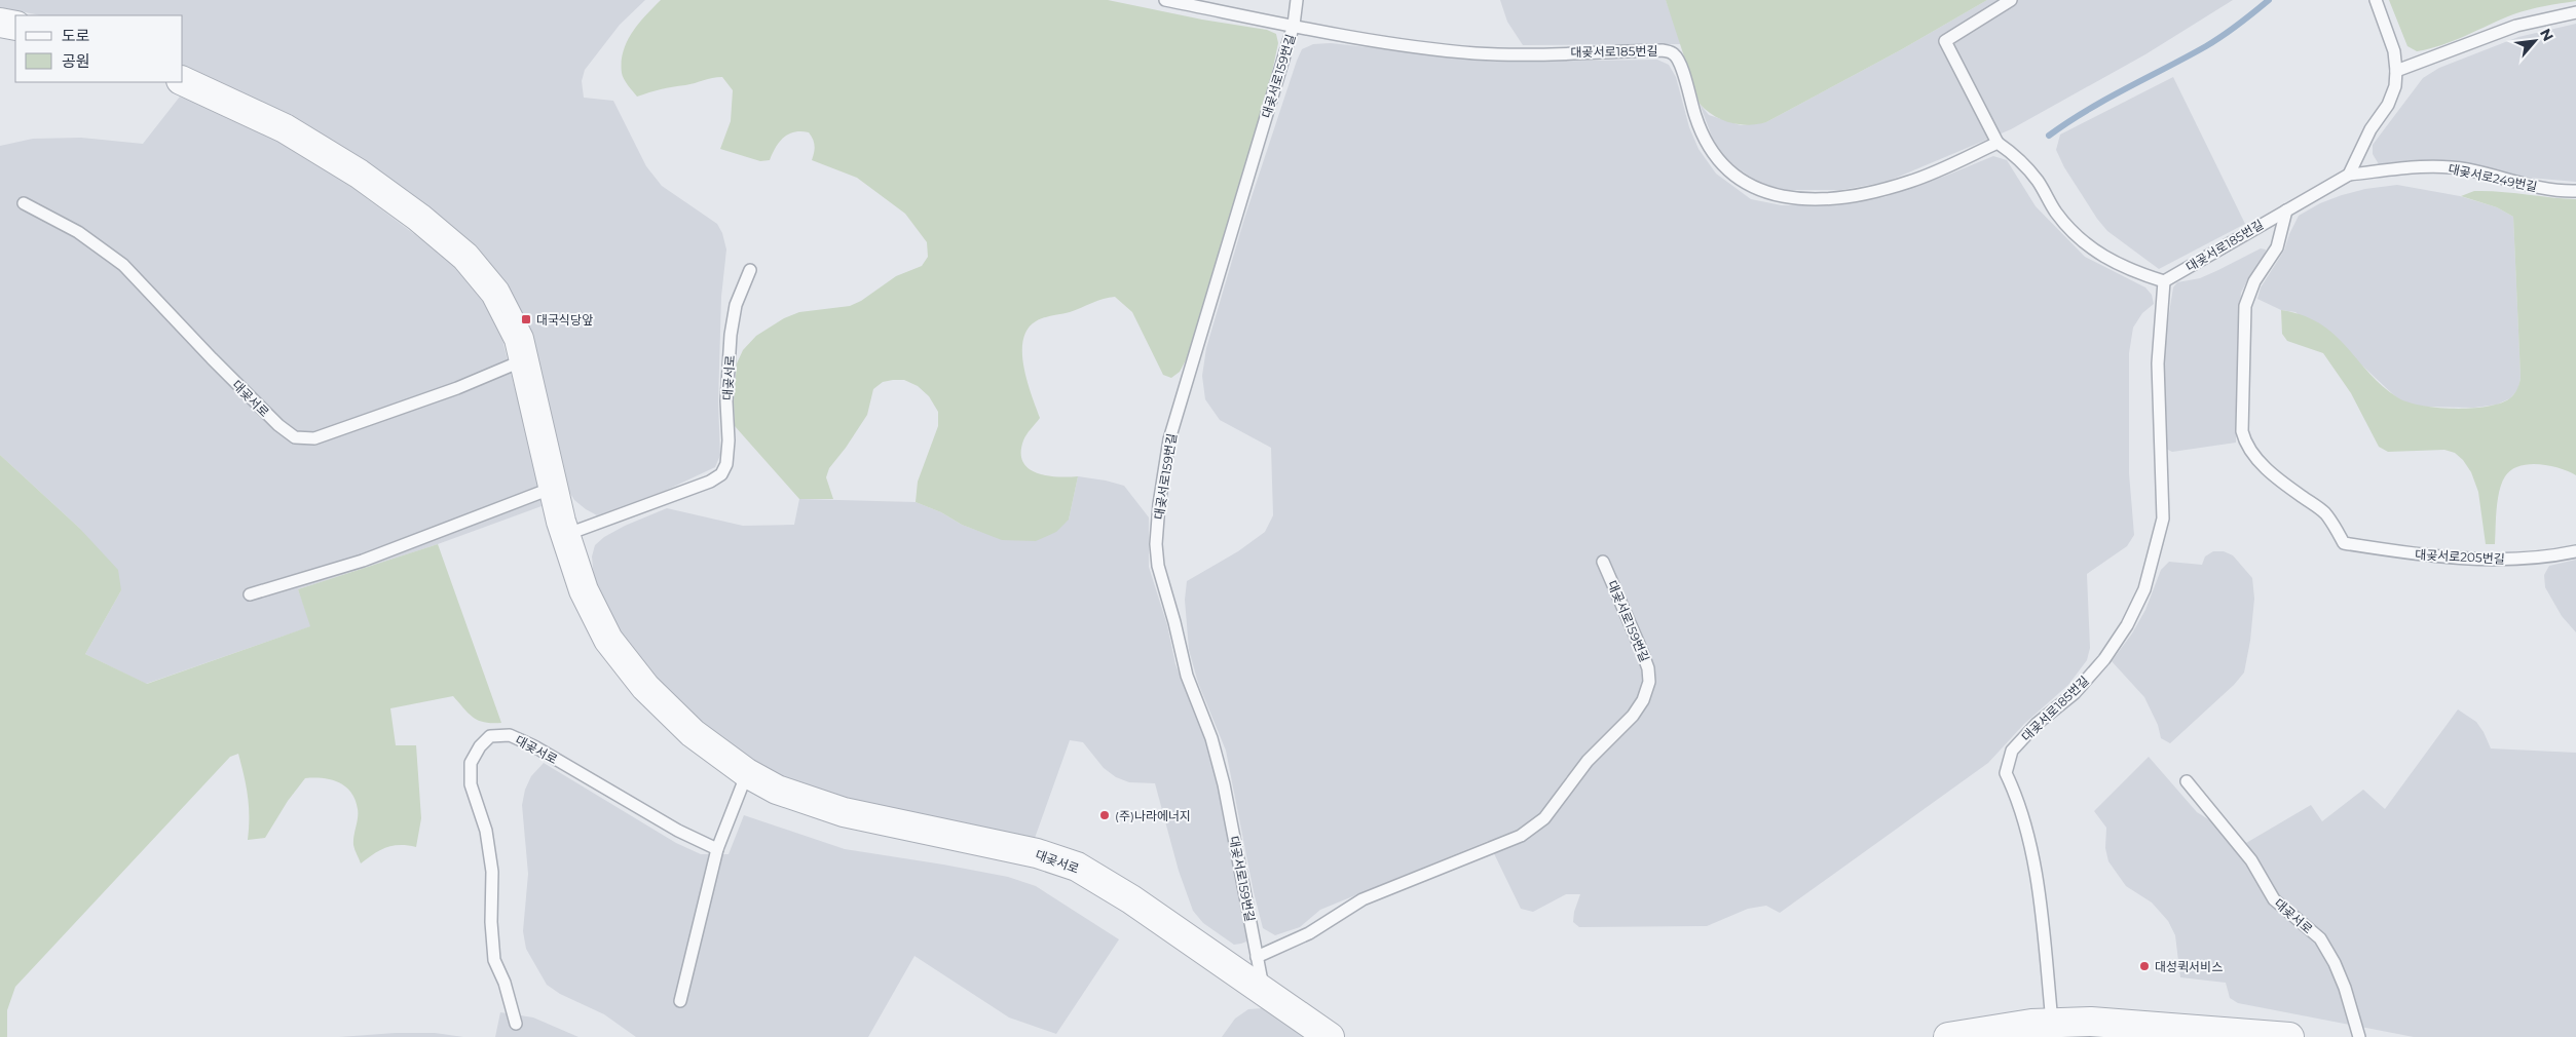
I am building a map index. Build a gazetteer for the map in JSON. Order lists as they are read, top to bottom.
{
  "streets": {
    "street": ["대곶서로"],
    "lane": [
      "대곶서로185번길",
      "대곶서로159번길",
      "대곶서로249번길",
      "대곶서로205번길"
    ]
  },
  "crossings": [
    ["대곶서로185번길", "대곶서로159번길"],
    ["대곶서로185번길", "대곶서로249번길"],
    ["대곶서로185번길", "대곶서로205번길"],
    ["대곶서로159번길", "대곶서로"]
  ],
  "places": {
    "transit": ["대국식당앞"],
    "other": ["(주)나라에너지", "대성퀵서비스"]
  },
  "legend": ["도로", "공원"],
  "north": "top right"
}
